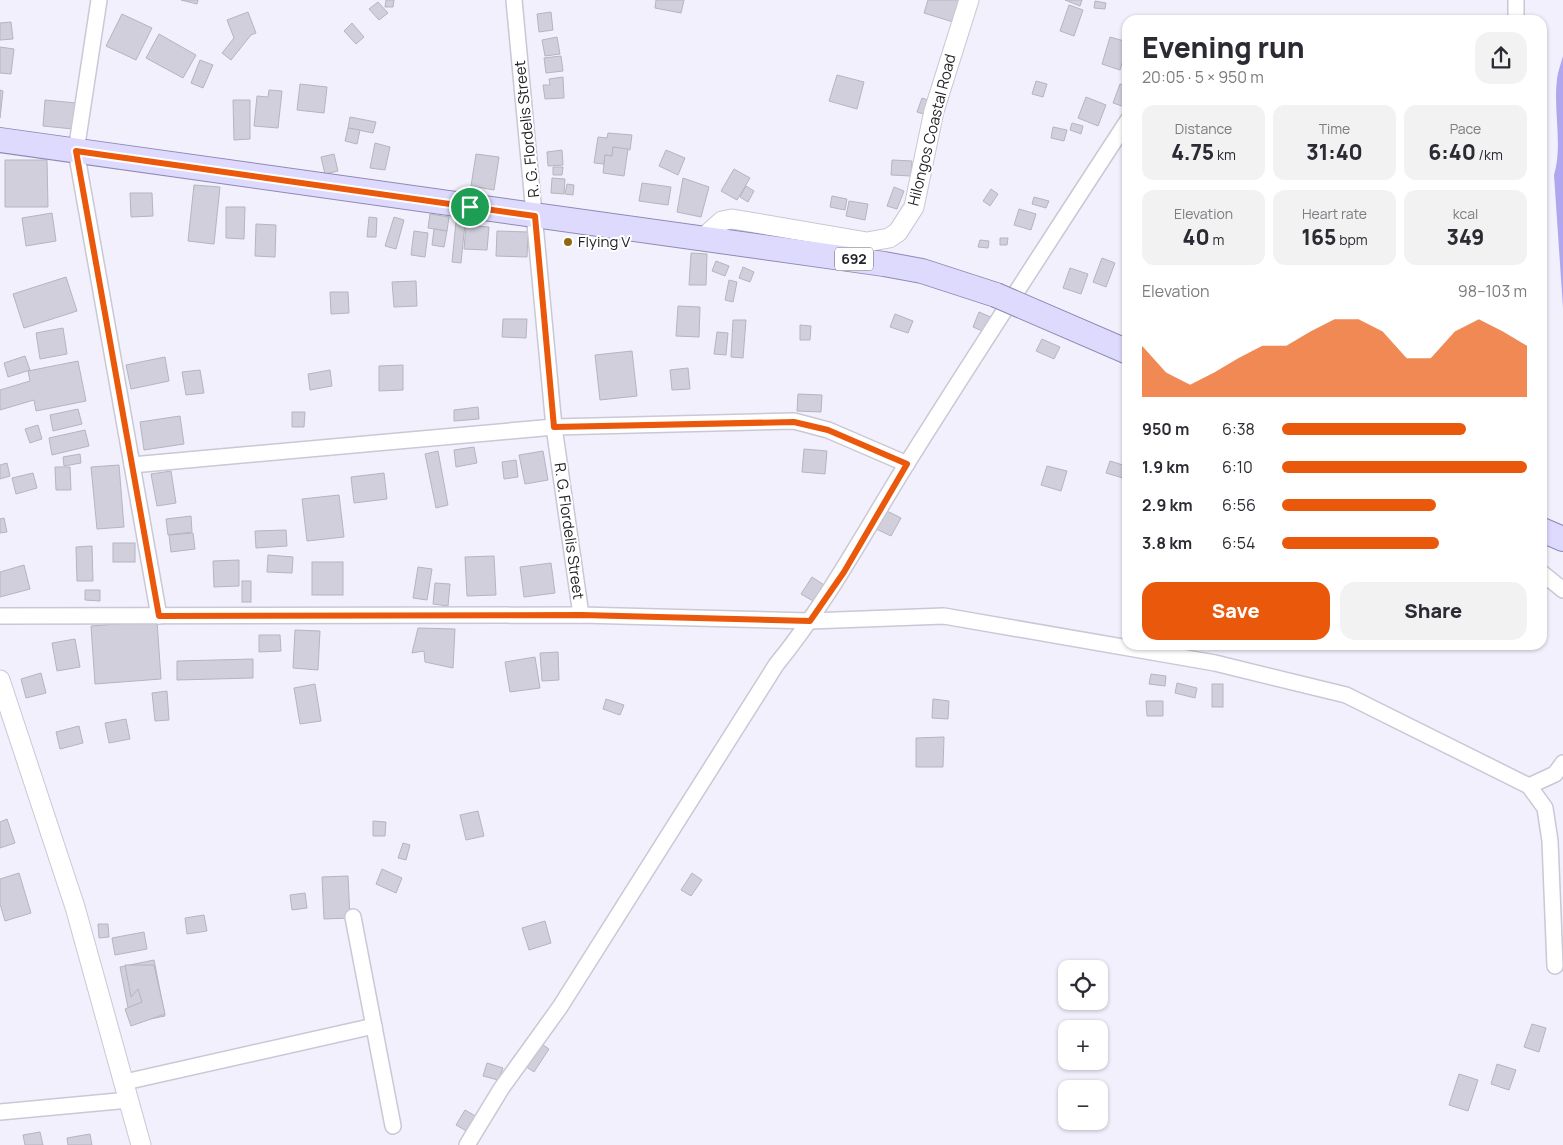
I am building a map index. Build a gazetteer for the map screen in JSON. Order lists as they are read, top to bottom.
{
  "streets": {
    "main road": ["692"],
    "street": ["R. G. Flordelis Street", "Hilongos Coastal Road"]
  },
  "crossings": [
    ["R. G. Flordelis Street", "692"],
    ["Hilongos Coastal Road", "692"]
  ],
  "places": ["Flying V"],
  "page": {
    "heading": ["Evening run", "20:05 · 5 × 950 m"],
    "stats": [
      ["Distance", "4.75 km"],
      ["Time", "31:40"],
      ["Pace", "6:40 /km"],
      ["Elevation", "40 m"],
      ["Heart rate", "165 bpm"],
      ["kcal", "349"]
    ],
    "chart": ["Elevation", "98–103 m"],
    "list": [
      {
        "name": "950 m",
        "note": "6:38"
      },
      {
        "name": "1.9 km",
        "note": "6:10"
      },
      {
        "name": "2.9 km",
        "note": "6:56"
      },
      {
        "name": "3.8 km",
        "note": "6:54"
      }
    ],
    "buttons": ["Save", "Share"],
    "map_buttons": ["+", "−"]
  }
}
